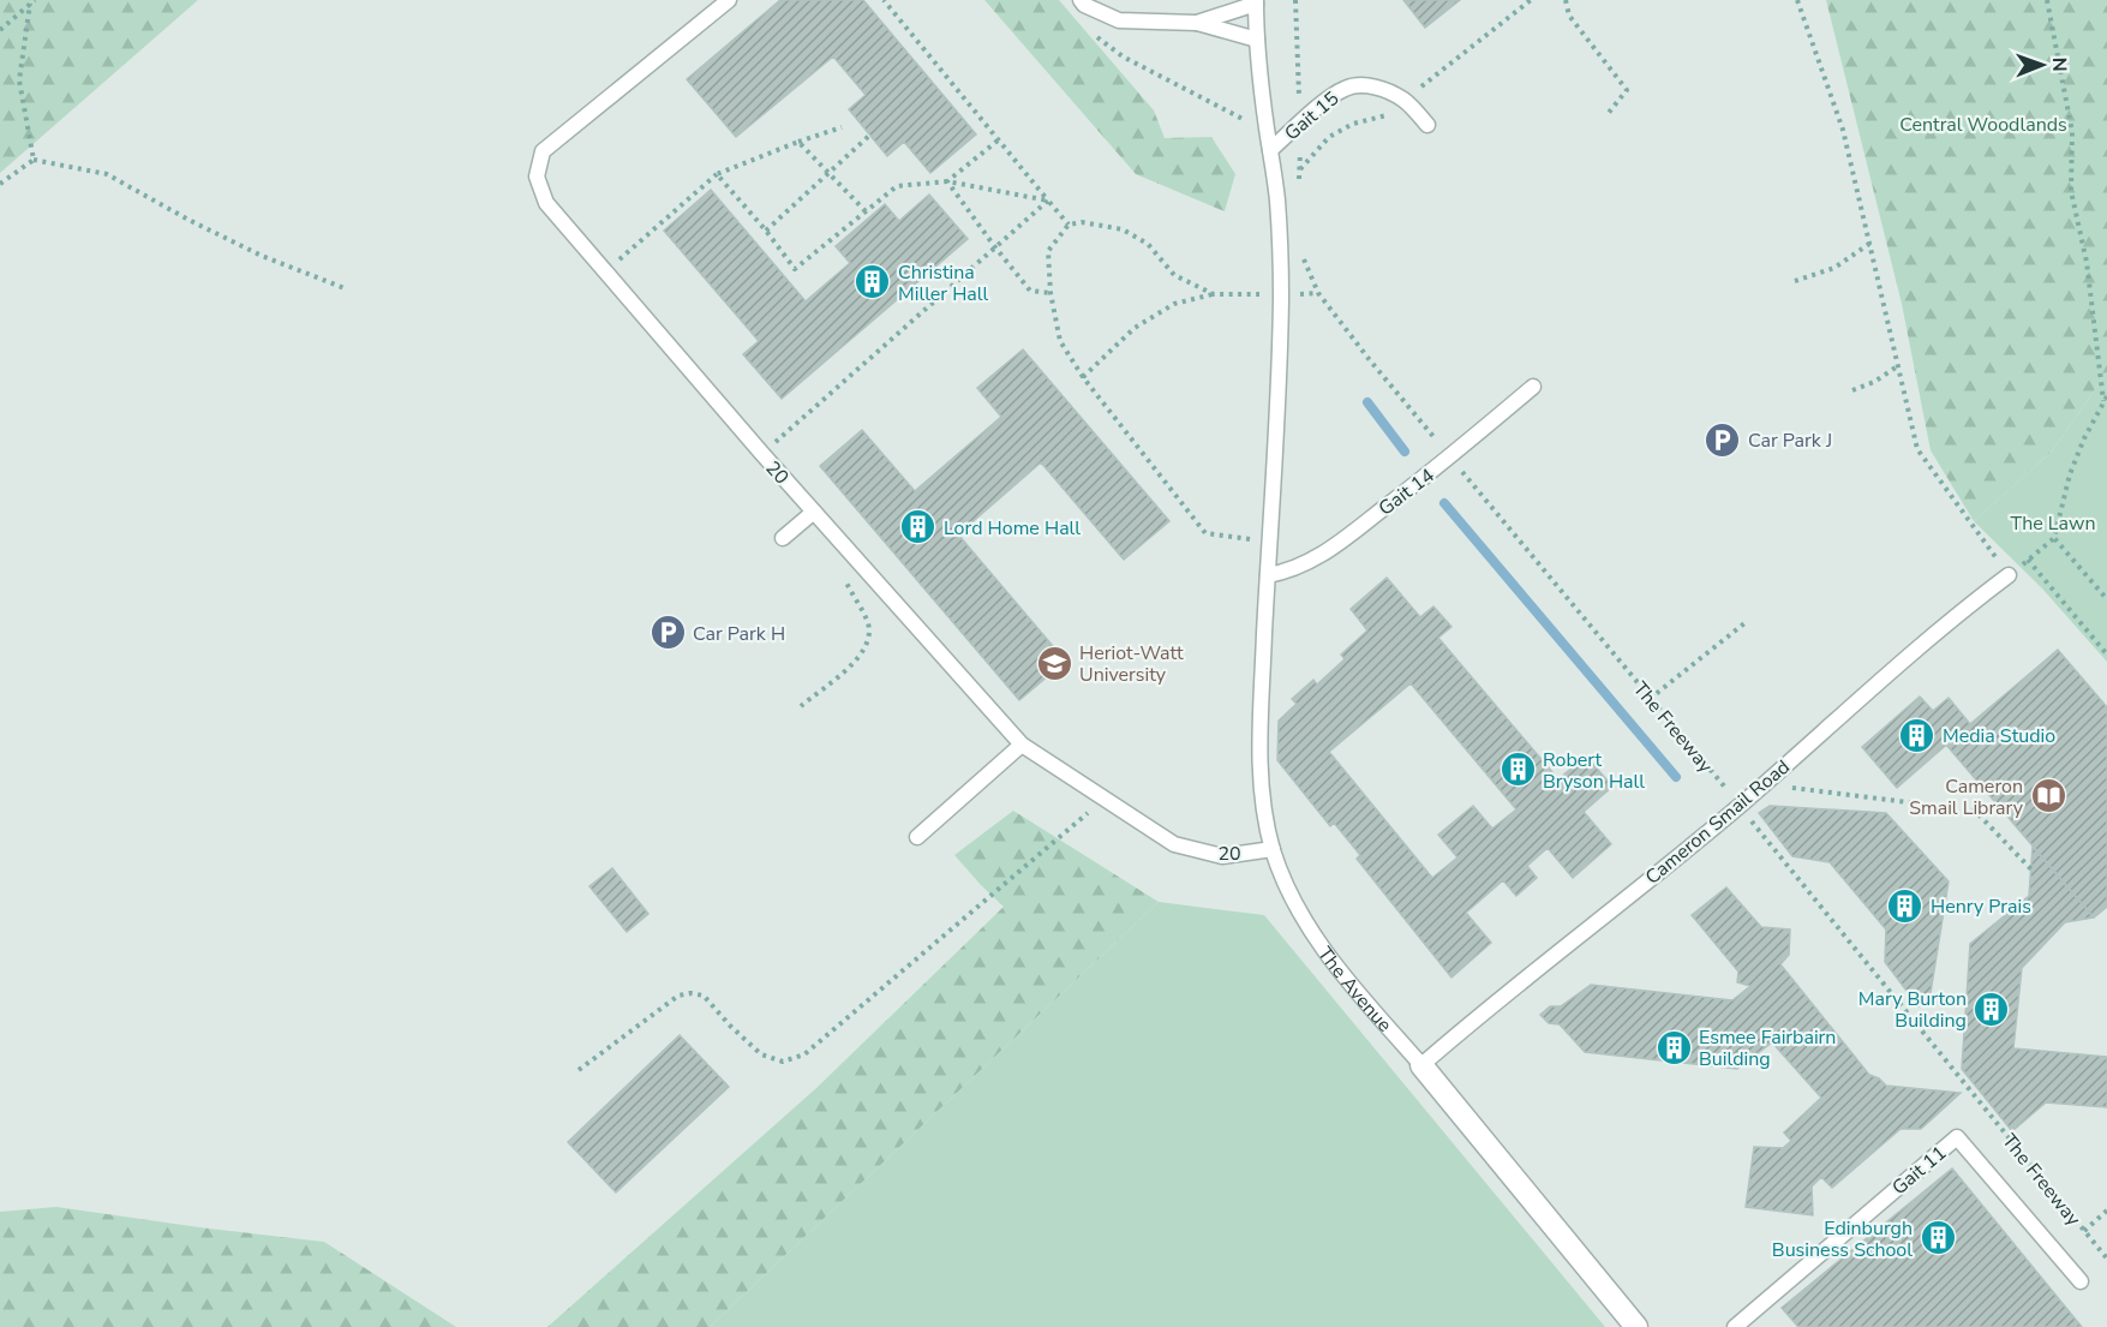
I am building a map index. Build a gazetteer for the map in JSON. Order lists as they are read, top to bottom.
{
  "streets": {
    "street": ["The Avenue"],
    "lane": [
      "Gait 15",
      "20",
      "Gait 14",
      "Cameron Smail Road",
      "Gait 11"
    ],
    "path": ["The Freeway"]
  },
  "crossings": [
    ["20", "The Avenue"],
    ["Gait 14", "The Freeway"],
    ["Gait 14", "The Avenue"],
    ["The Freeway", "Cameron Smail Road"],
    ["Cameron Smail Road", "The Avenue"]
  ],
  "parks": ["Central Woodlands", "The Lawn"],
  "places": {
    "building": [
      "Christina Miller Hall",
      "Lord Home Hall",
      "Media Studio",
      "Robert Bryson Hall",
      "Henry Prais",
      "Mary Burton Building",
      "Esmee Fairbairn Building",
      "Edinburgh Business School"
    ],
    "parking": ["Car Park J", "Car Park H"],
    "school or university": ["Heriot-Watt University"],
    "library": ["Cameron Smail Library"]
  },
  "north": "right"
}
